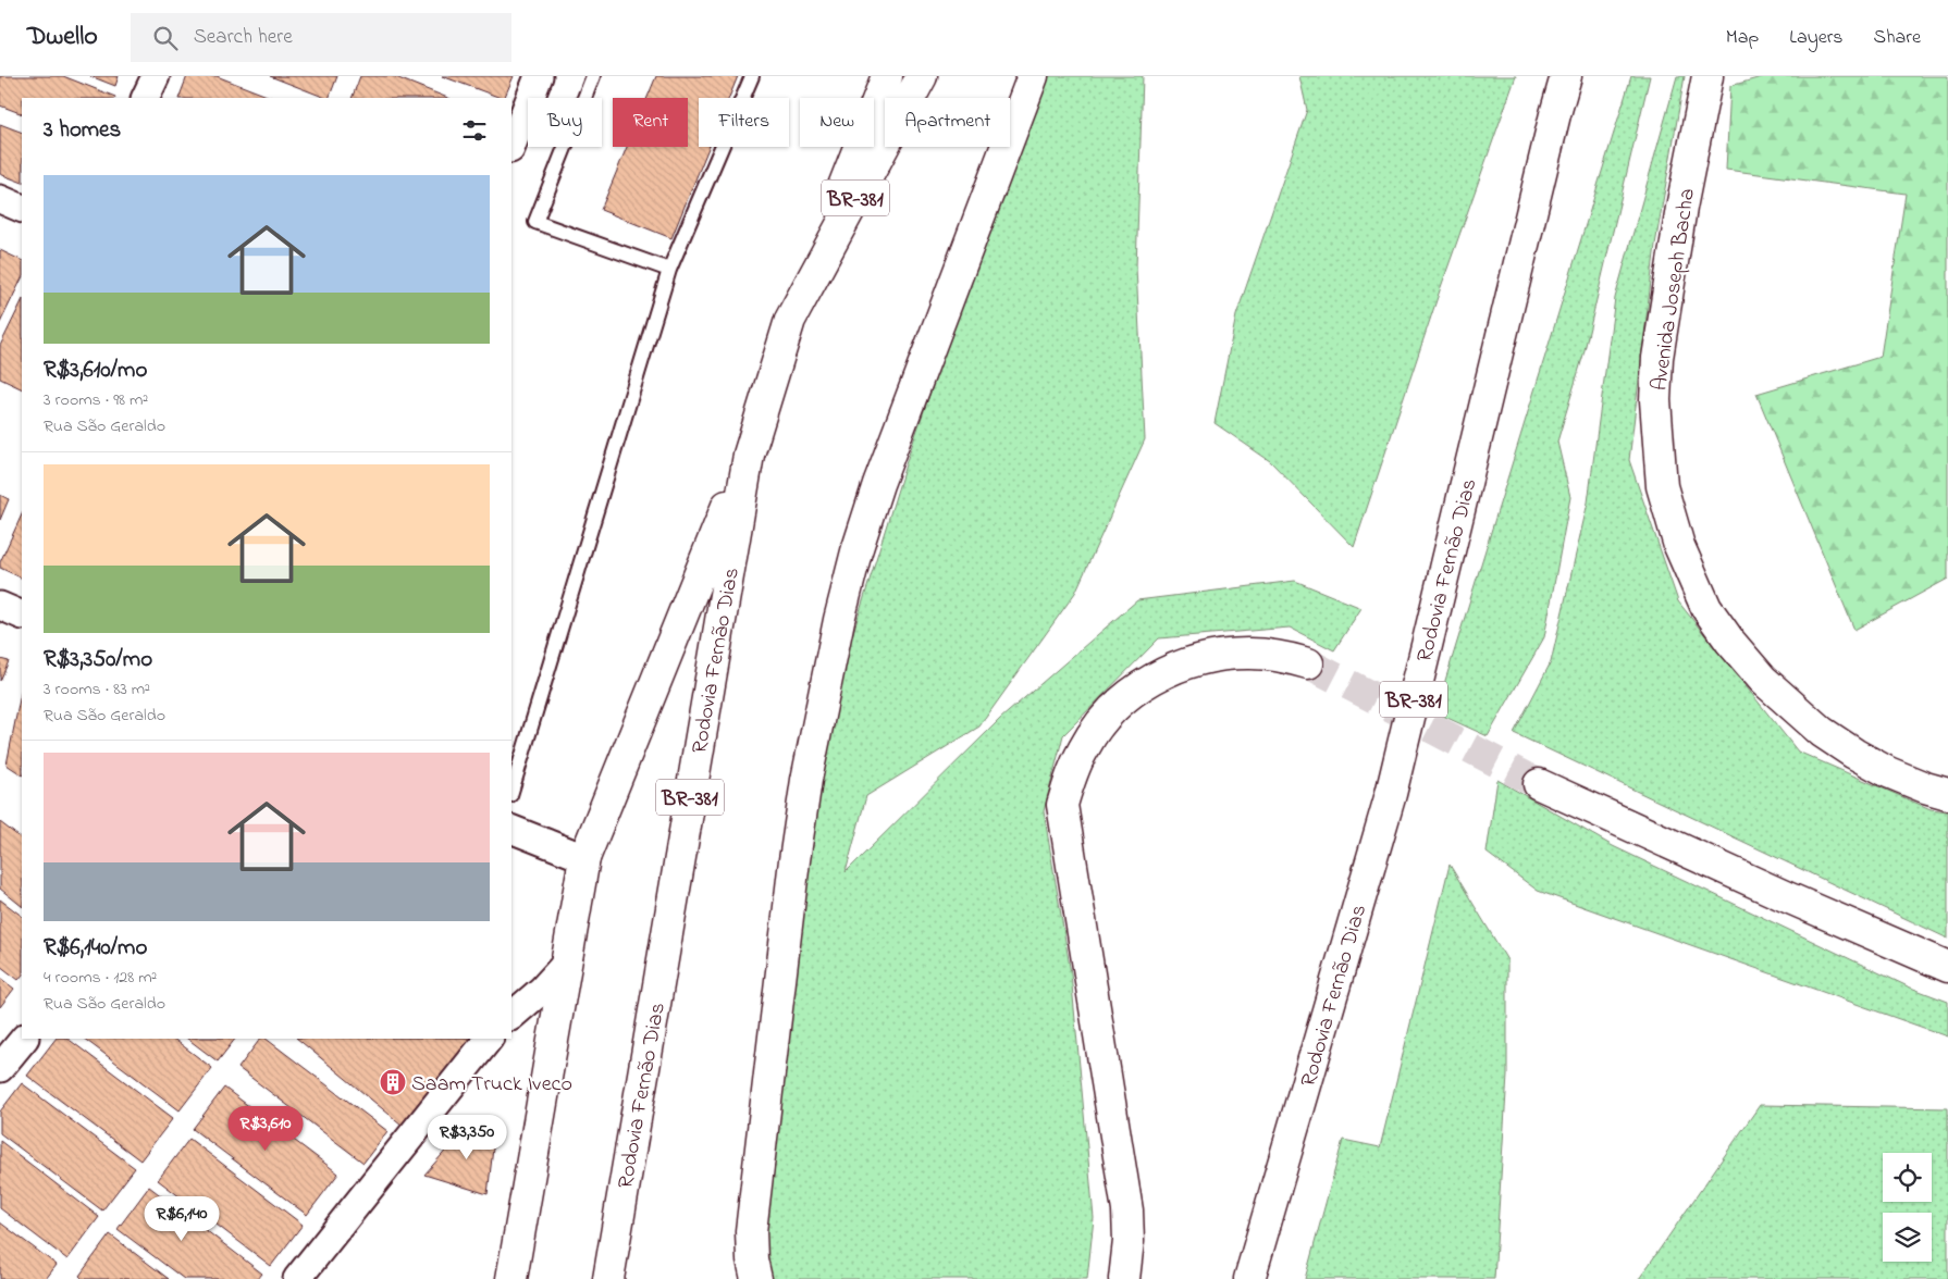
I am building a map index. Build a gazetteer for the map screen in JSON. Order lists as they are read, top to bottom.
{
  "streets": {
    "main road": ["BR-381", "Avenida Joseph Bacha", "Rodovia Fernão Dias"]
  },
  "crossings": [
    ["BR-381", "Rodovia Fernão Dias"]
  ],
  "places": {
    "building": ["Saam Truck Iveco"]
  },
  "page": {
    "header": "Dwello",
    "search": "Search here",
    "nav": ["Map", "Layers", "Share"],
    "chip": [
      "Buy",
      "Rent",
      "Filters",
      "New",
      "Apartment"
    ],
    "heading": "3 homes",
    "list": [
      {
        "name": "R$3,610/mo",
        "note": "3 rooms · 98 m² · Rua São Geraldo"
      },
      {
        "name": "R$3,350/mo",
        "note": "3 rooms · 83 m² · Rua São Geraldo"
      },
      {
        "name": "R$6,140/mo",
        "note": "4 rooms · 128 m² · Rua São Geraldo"
      }
    ],
    "price": ["R$3,610", "R$3,350", "R$6,140"]
  }
}
